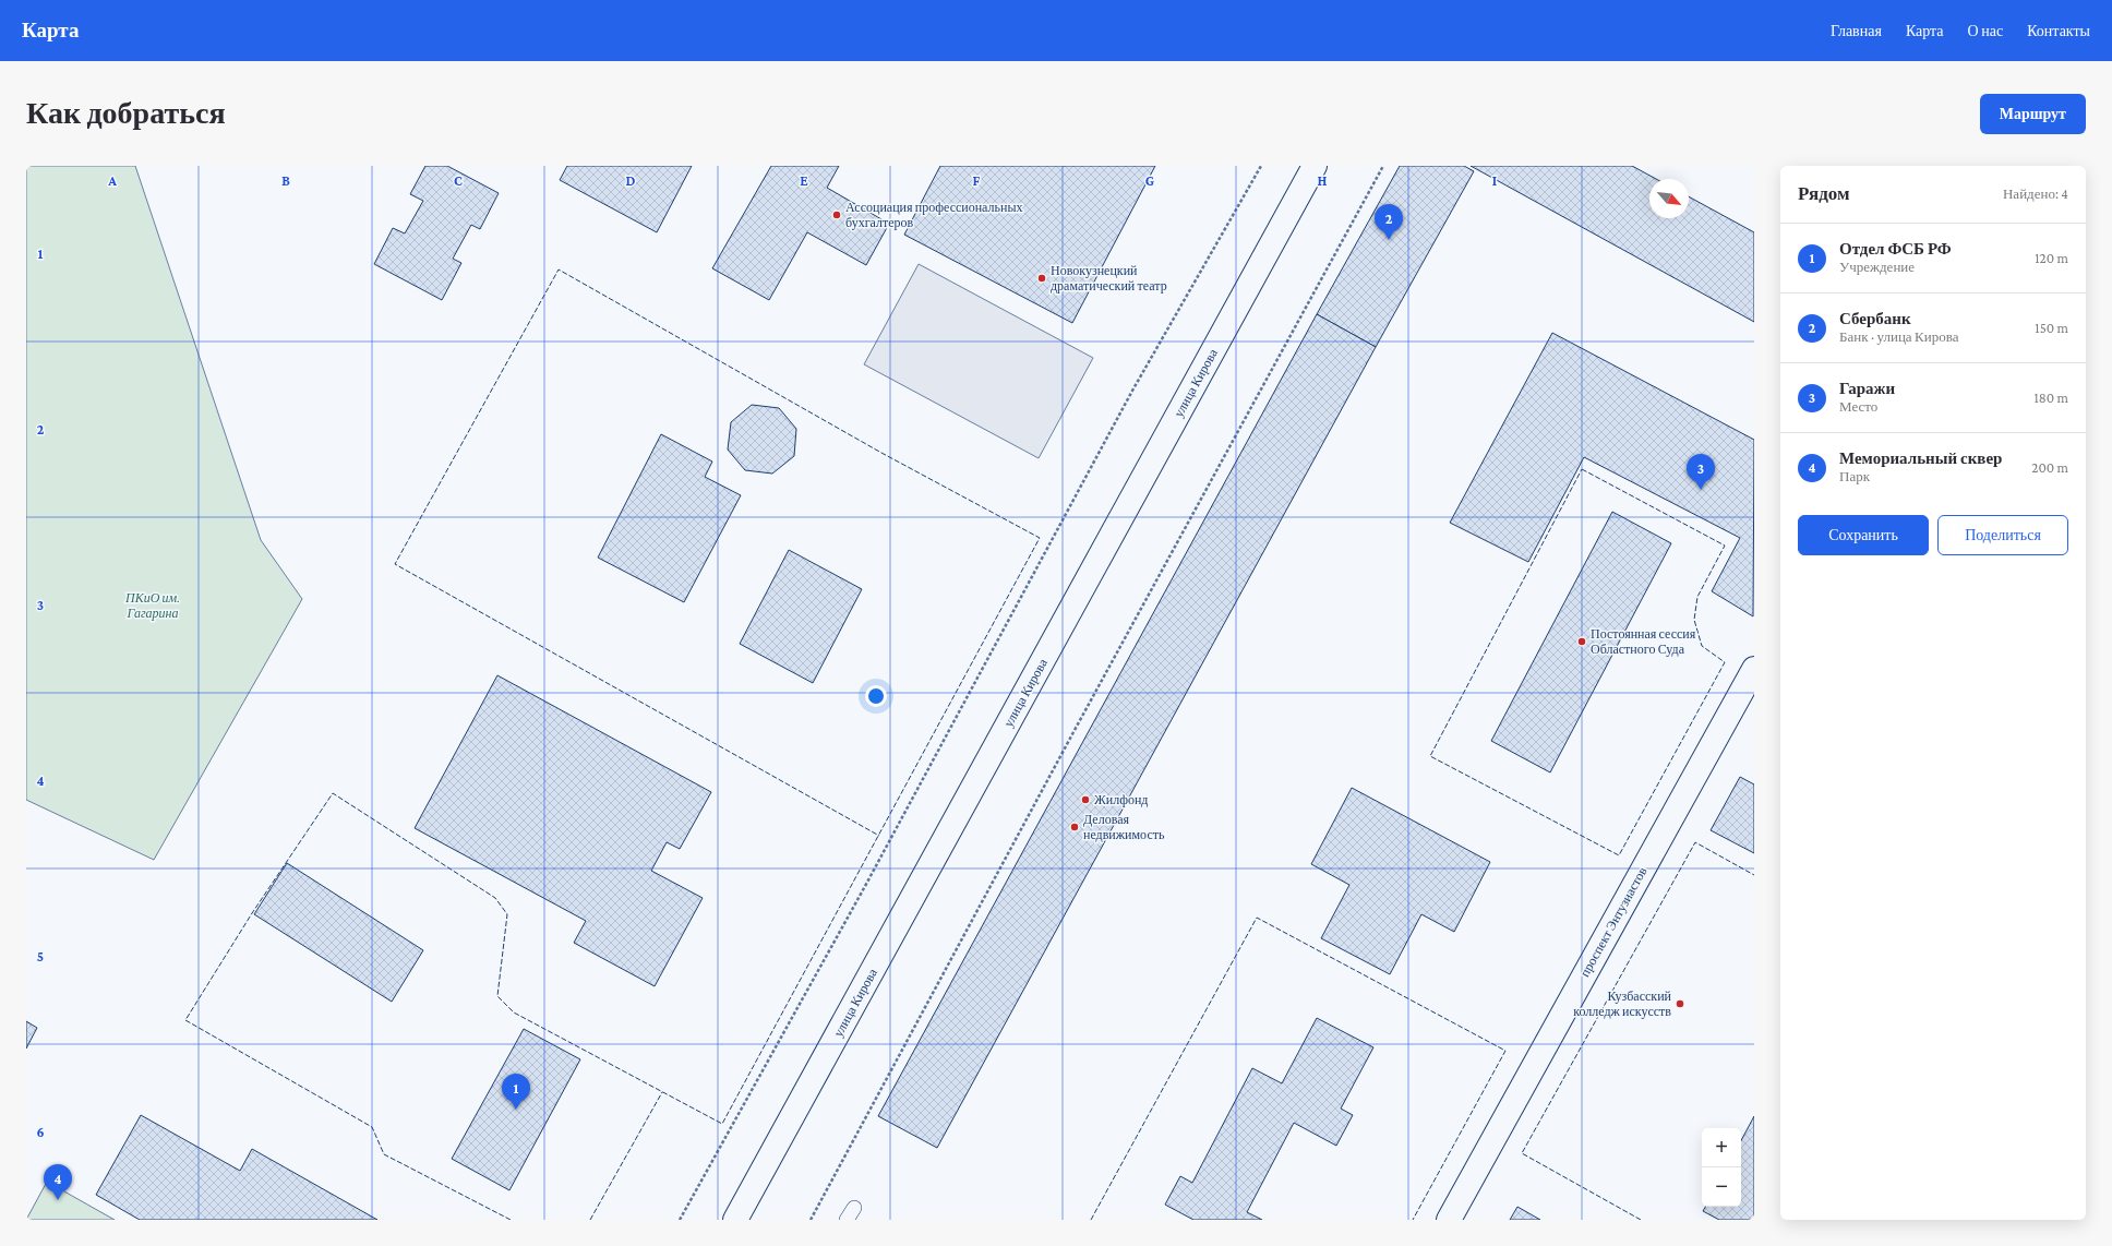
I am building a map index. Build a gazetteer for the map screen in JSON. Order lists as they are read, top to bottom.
{
  "streets": {
    "main road": ["улица Кирова", "проспект Энтузиастов"]
  },
  "parks": ["ПКиО им. Гагарина"],
  "places": [
    "Ассоциация профессиональных бухгалтеров",
    "Новокузнецкий драматический театр",
    "Постоянная сессия Областного Суда",
    "Жилфонд",
    "Деловая недвижимость",
    "Кузбасский колледж искусств"
  ],
  "north": "bottom right",
  "page": {
    "header": "Карта",
    "nav": [
      "Главная",
      "Карта",
      "О нас",
      "Контакты"
    ],
    "buttons": [
      "Маршрут",
      ["Сохранить", "Поделиться"]
    ],
    "title": "Как добраться",
    "heading": ["Рядом", "Найдено: 4"],
    "pins": [
      "2",
      "3",
      "1",
      "4"
    ],
    "list": [
      {
        "mark": "1",
        "name": "Отдел ФСБ РФ",
        "note": "Учреждение",
        "value": "120 m"
      },
      {
        "mark": "2",
        "name": "Сбербанк",
        "note": "Банк · улица Кирова",
        "value": "150 m"
      },
      {
        "mark": "3",
        "name": "Гаражи",
        "note": "Место",
        "value": "180 m"
      },
      {
        "mark": "4",
        "name": "Мемориальный сквер",
        "note": "Парк",
        "value": "200 m"
      }
    ],
    "map_buttons": ["+", "−"]
  },
  "grid": {
    "columns": [
      "A",
      "B",
      "C",
      "D",
      "E",
      "F",
      "G",
      "H",
      "I"
    ],
    "rows": [
      "1",
      "2",
      "3",
      "4",
      "5",
      "6"
    ]
  }
}
